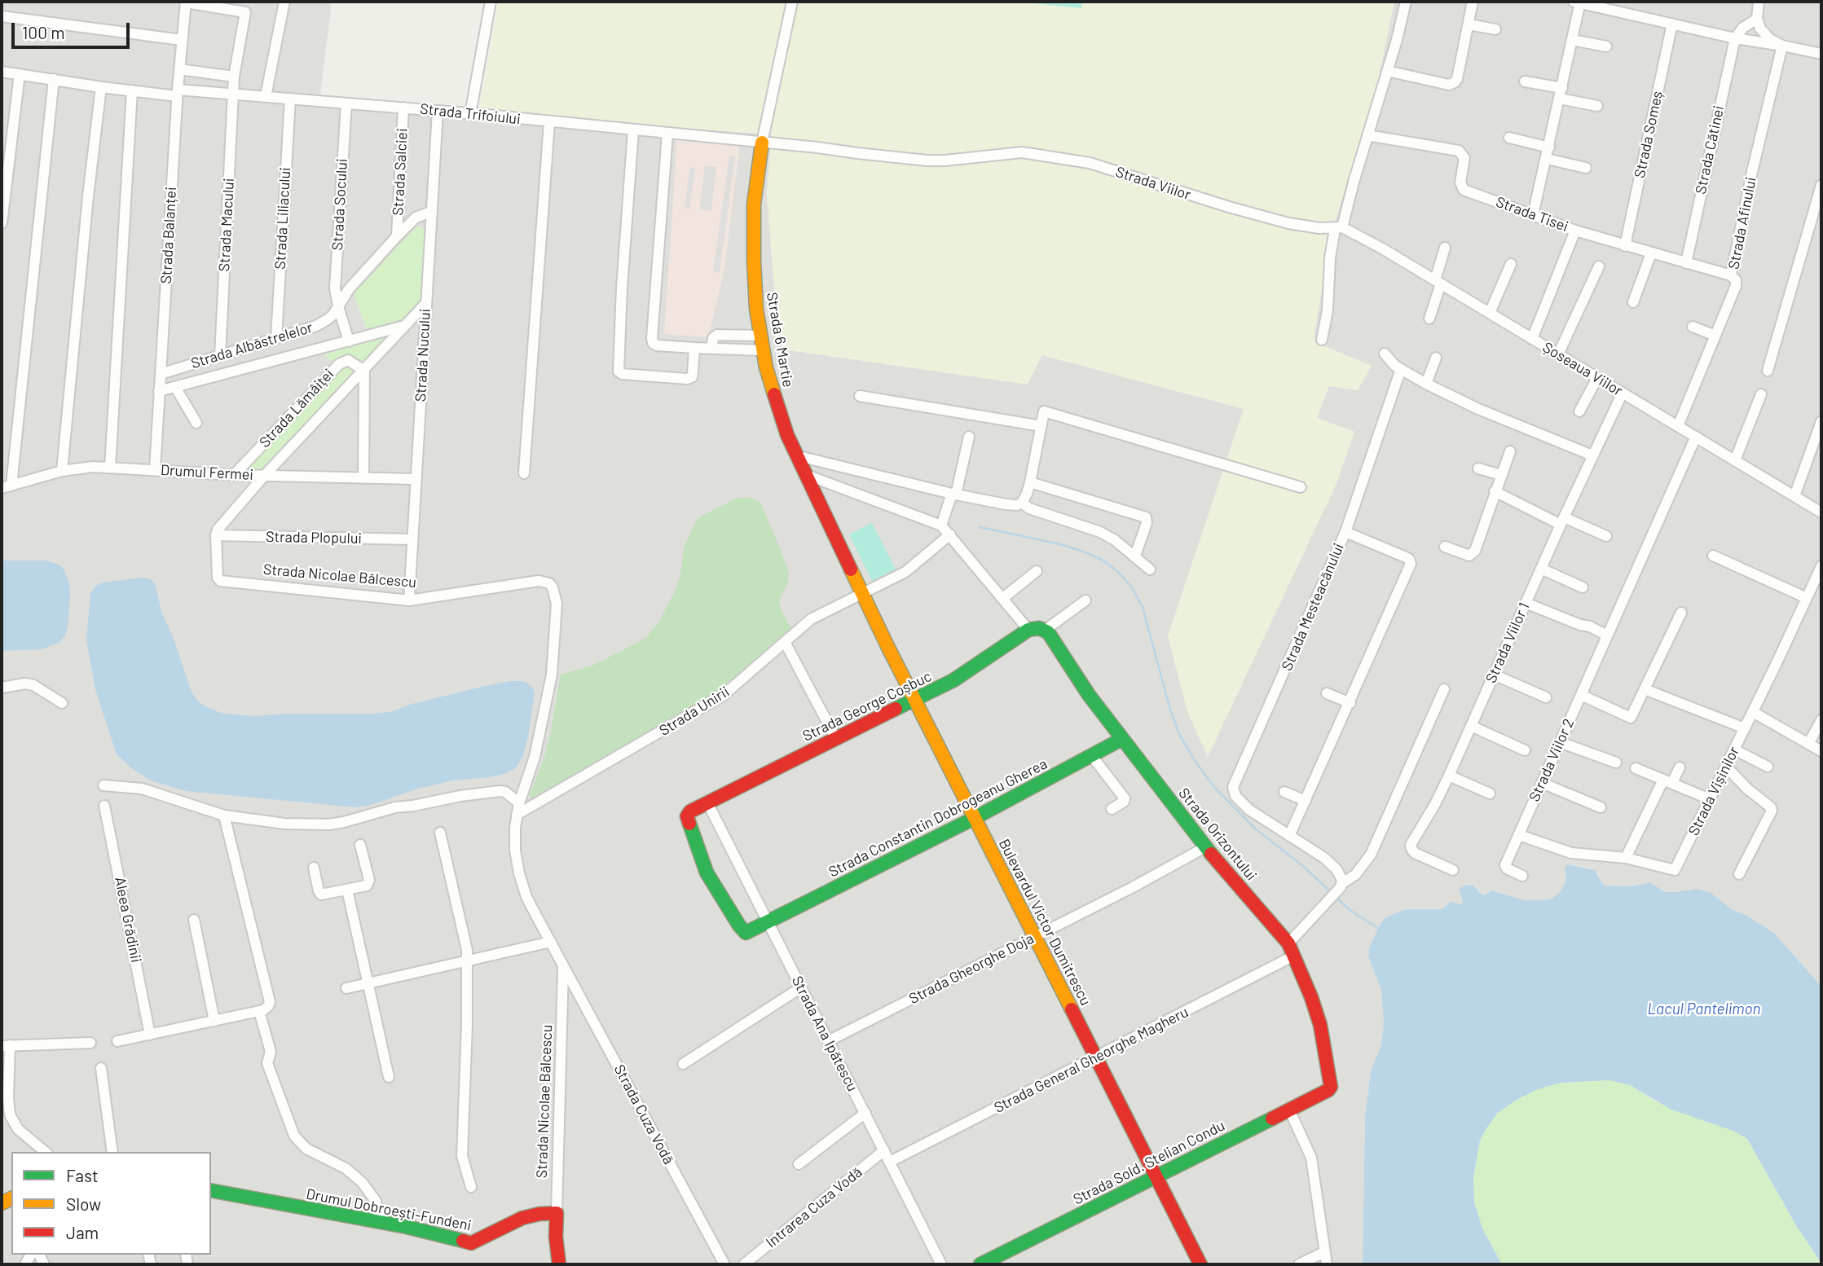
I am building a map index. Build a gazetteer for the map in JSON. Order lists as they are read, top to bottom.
{
  "streets": {
    "street": [
      "Strada Trifoiului",
      "Strada Someș",
      "Strada Cătinei",
      "Strada Salciei",
      "Strada Viilor",
      "Strada Socului",
      "Strada Tisei",
      "Strada Liliacului",
      "Strada Afinului",
      "Strada Macului",
      "Strada Balanței",
      "Strada 6 Martie",
      "Strada Albăstrelelor",
      "Strada Nucului",
      "Șoseaua Viilor",
      "Strada Lămâiței",
      "Drumul Fermei",
      "Strada Plopului",
      "Strada Nicolae Bălcescu",
      "Strada Mesteacănului",
      "Strada Viilor 1",
      "Strada George Coșbuc",
      "Strada Unirii",
      "Strada Viilor 2",
      "Strada Vișinilor",
      "Strada Constantin Dobrogeanu Gherea",
      "Strada Orizontului",
      "Aleea Grădinii",
      "Bulevardul Victor Dumitrescu",
      "Strada Gheorghe Doja",
      "Strada Ana Ipătescu",
      "Strada General Gheorghe Magheru",
      "Strada Cuza Vodă",
      "Strada Sold. Stelian Condu",
      "Intrarea Cuza Vodă",
      "Drumul Dobroești-Fundeni"
    ]
  },
  "crossings": [
    ["Strada Trifoiului", "Strada Salciei"],
    ["Strada Trifoiului", "Strada Viilor"],
    ["Strada Trifoiului", "Strada Socului"],
    ["Strada Trifoiului", "Strada Liliacului"],
    ["Strada Trifoiului", "Strada Macului"],
    ["Strada Trifoiului", "Strada Balanței"],
    ["Strada Trifoiului", "Strada 6 Martie"],
    ["Strada Trifoiului", "Strada Nucului"],
    ["Strada Someș", "Strada Tisei"],
    ["Strada Cătinei", "Strada Tisei"],
    ["Strada Salciei", "Strada Albăstrelelor"],
    ["Strada Viilor", "Strada 6 Martie"],
    ["Strada Viilor", "Șoseaua Viilor"],
    ["Strada Socului", "Strada Albăstrelelor"],
    ["Strada Tisei", "Strada Afinului"],
    ["Strada Liliacului", "Strada Albăstrelelor"],
    ["Strada Afinului", "Șoseaua Viilor"],
    ["Strada Macului", "Strada Balanței"],
    ["Strada Macului", "Strada Albăstrelelor"],
    ["Strada Balanței", "Strada Albăstrelelor"],
    ["Strada Balanței", "Drumul Fermei"],
    ["Strada 6 Martie", "Strada Unirii"],
    ["Strada 6 Martie", "Bulevardul Victor Dumitrescu"],
    ["Strada Albăstrelelor", "Strada Nucului"],
    ["Strada Albăstrelelor", "Strada Lămâiței"],
    ["Strada Nucului", "Strada Lămâiței"],
    ["Strada Nucului", "Drumul Fermei"],
    ["Strada Nucului", "Strada Plopului"],
    ["Strada Nucului", "Strada Nicolae Bălcescu"],
    ["Șoseaua Viilor", "Strada Viilor 1"],
    ["Șoseaua Viilor", "Strada Viilor 2"],
    ["Strada Lămâiței", "Drumul Fermei"],
    ["Strada Plopului", "Strada Nicolae Bălcescu"],
    ["Strada Nicolae Bălcescu", "Strada Unirii"],
    ["Strada Nicolae Bălcescu", "Strada Cuza Vodă"],
    ["Strada Nicolae Bălcescu", "Drumul Dobroești-Fundeni"],
    ["Strada Viilor 1", "Strada Viilor 2"],
    ["Strada George Coșbuc", "Strada Constantin Dobrogeanu Gherea"],
    ["Strada George Coșbuc", "Strada Orizontului"],
    ["Strada George Coșbuc", "Bulevardul Victor Dumitrescu"],
    ["Strada George Coșbuc", "Strada Ana Ipătescu"],
    ["Strada Unirii", "Strada Orizontului"],
    ["Strada Unirii", "Bulevardul Victor Dumitrescu"],
    ["Strada Viilor 2", "Strada Vișinilor"],
    ["Strada Constantin Dobrogeanu Gherea", "Strada Orizontului"],
    ["Strada Constantin Dobrogeanu Gherea", "Bulevardul Victor Dumitrescu"],
    ["Strada Constantin Dobrogeanu Gherea", "Strada Ana Ipătescu"],
    ["Strada Orizontului", "Strada Gheorghe Doja"],
    ["Strada Orizontului", "Strada General Gheorghe Magheru"],
    ["Strada Orizontului", "Strada Sold. Stelian Condu"],
    ["Bulevardul Victor Dumitrescu", "Strada Gheorghe Doja"],
    ["Bulevardul Victor Dumitrescu", "Strada General Gheorghe Magheru"],
    ["Bulevardul Victor Dumitrescu", "Strada Sold. Stelian Condu"],
    ["Strada Gheorghe Doja", "Strada Ana Ipătescu"],
    ["Strada Ana Ipătescu", "Strada General Gheorghe Magheru"],
    ["Strada Ana Ipătescu", "Intrarea Cuza Vodă"]
  ],
  "water": ["Lacul Pantelimon"],
  "legend": ["Fast", "Slow", "Jam"],
  "scale_bar": "100 m"
}
